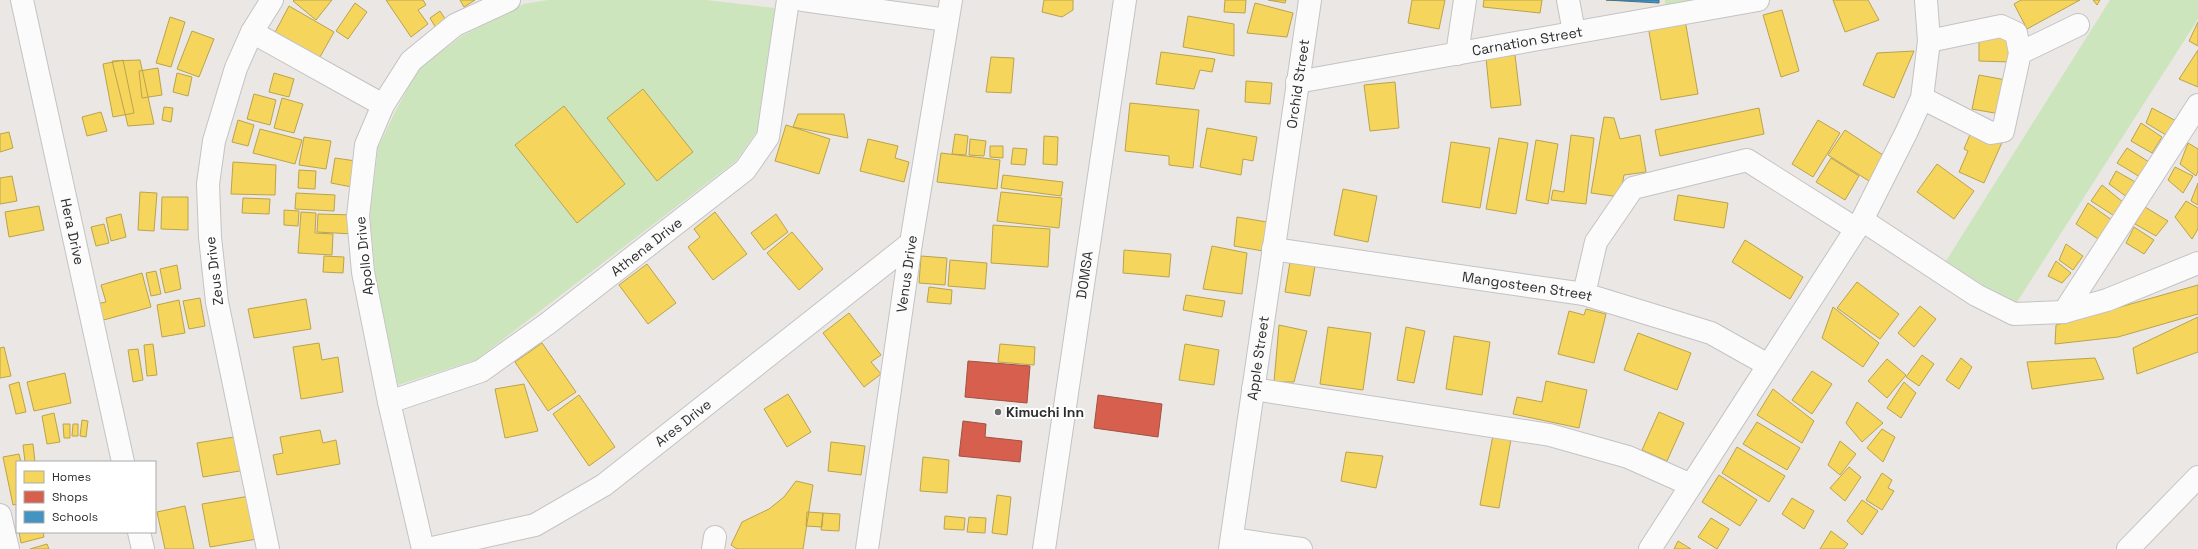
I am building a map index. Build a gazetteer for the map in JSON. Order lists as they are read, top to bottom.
{
  "streets": {
    "street": [
      "Carnation Street",
      "Orchid Street",
      "Hera Drive",
      "Athena Drive",
      "Apollo Drive",
      "Zeus Drive",
      "Venus Drive",
      "DOMSA",
      "Mangosteen Street",
      "Apple Street",
      "Ares Drive"
    ]
  },
  "crossings": [
    ["Carnation Street", "Orchid Street"],
    ["Orchid Street", "Apple Street"],
    ["Athena Drive", "Apollo Drive"],
    ["Venus Drive", "Ares Drive"],
    ["Mangosteen Street", "Apple Street"]
  ],
  "places": ["Kimuchi Inn"],
  "legend": ["Homes", "Shops", "Schools"]
}
